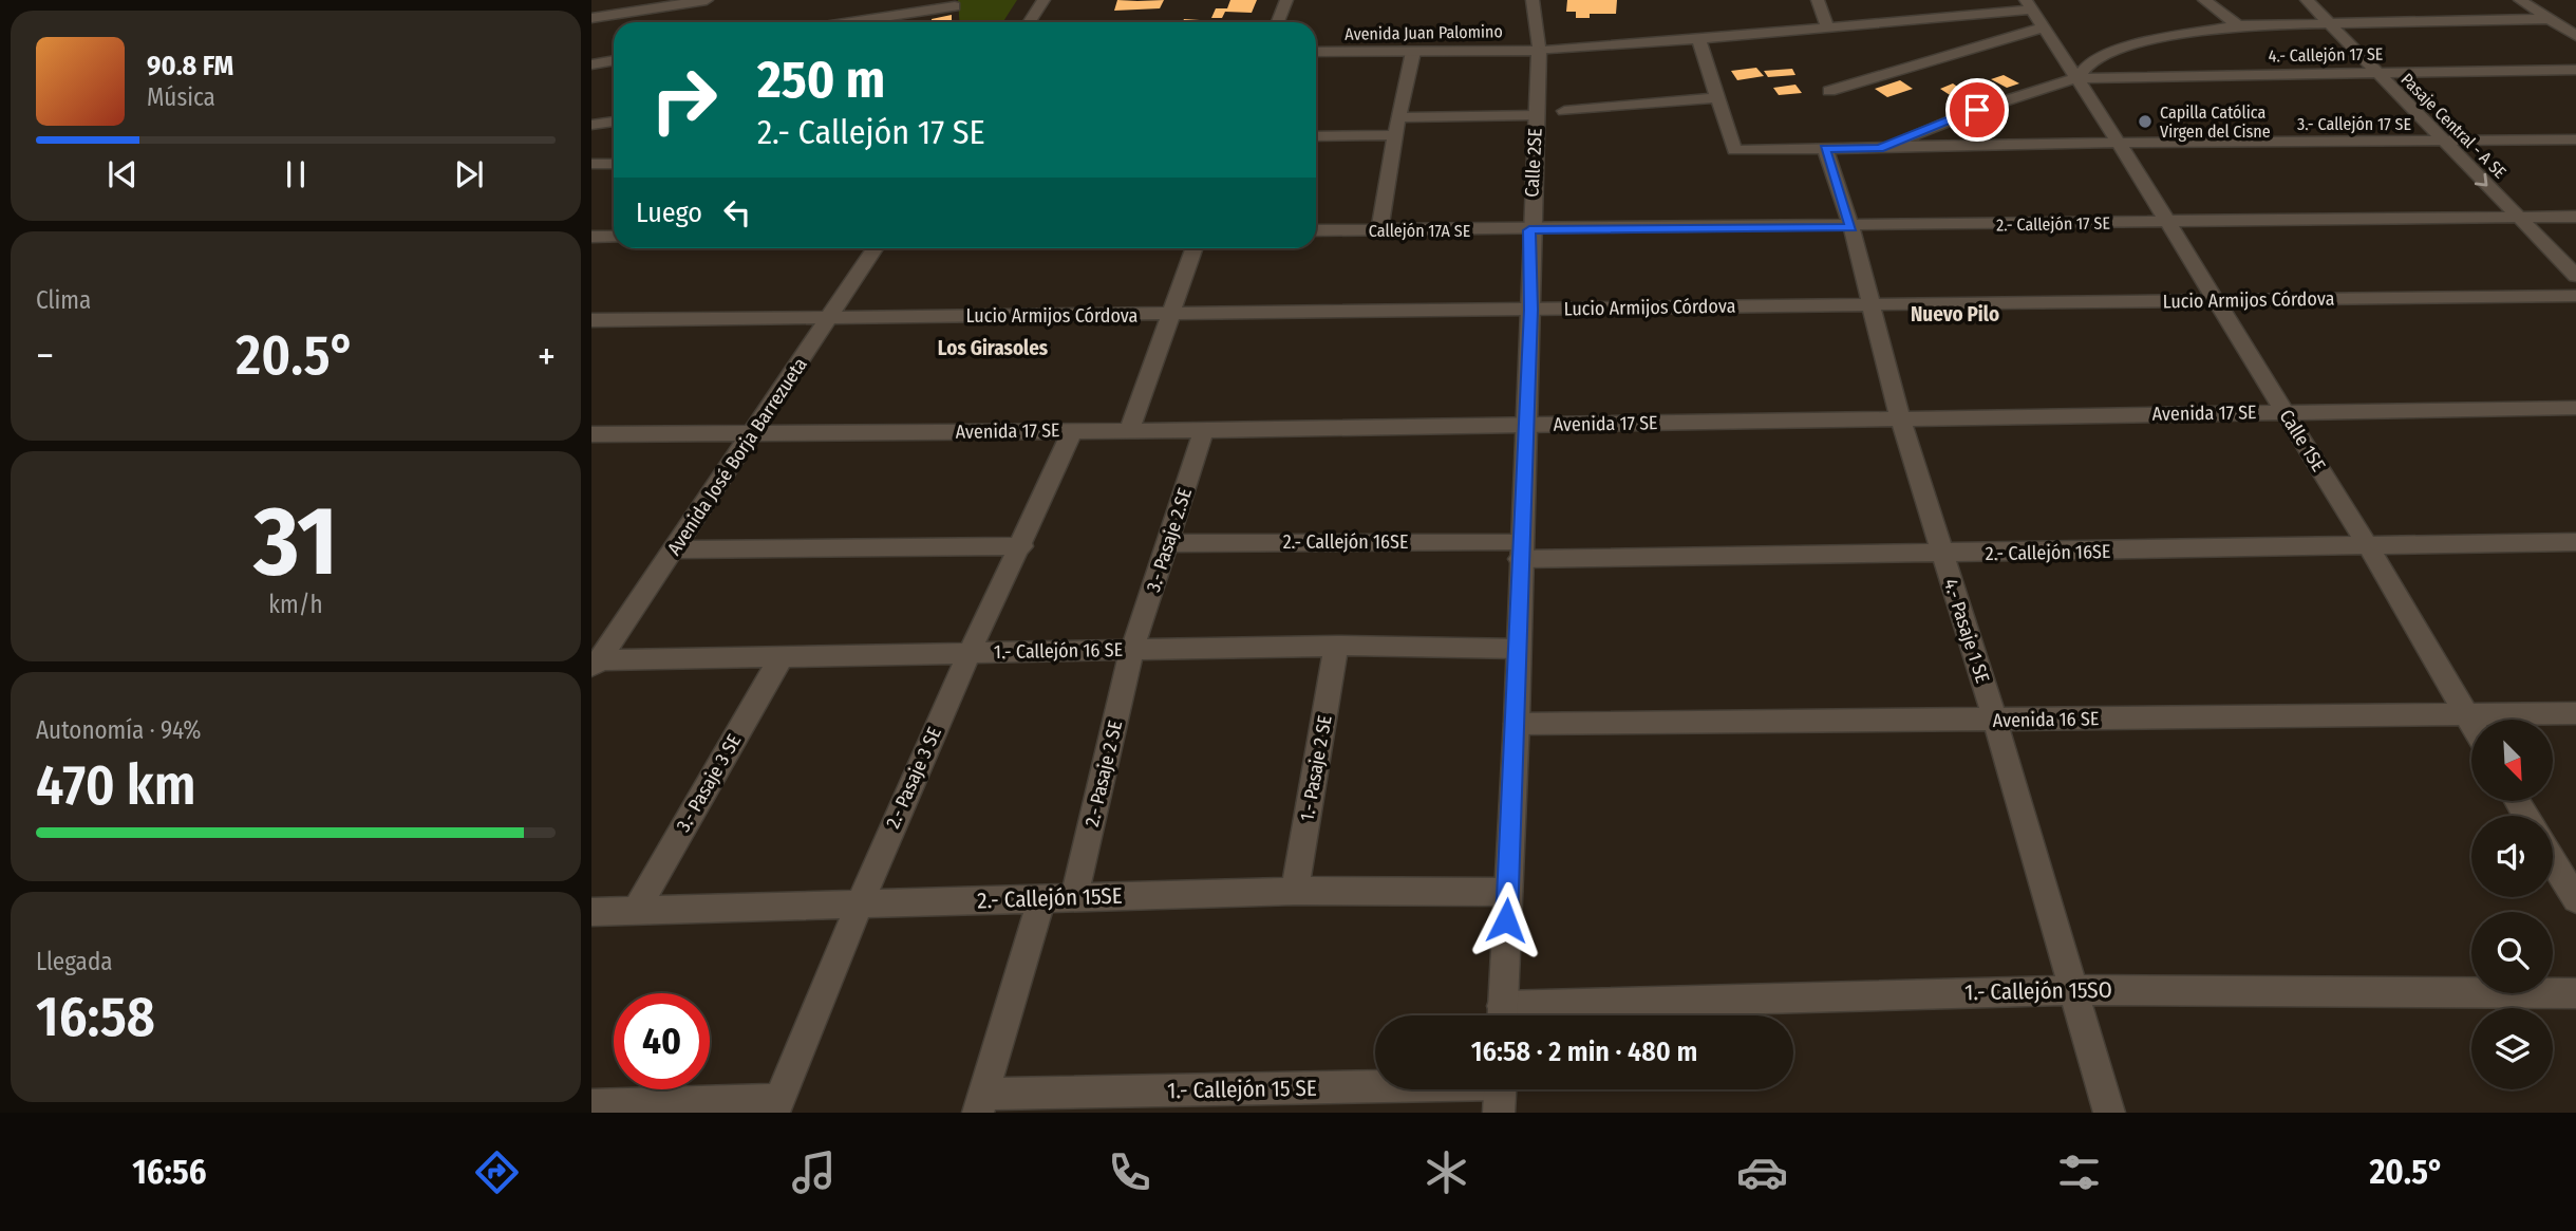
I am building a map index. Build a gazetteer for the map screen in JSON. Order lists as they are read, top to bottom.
{
  "streets": {
    "street": [
      "Avenida Juan Palomino",
      "4.- Callejón 17 SE",
      "3.- Callejón 17 SE",
      "Pasaje Central - A SE",
      "Calle 2SE",
      "2.- Callejón 17 SE",
      "Callejón 17A SE",
      "Lucio Armijos Córdova",
      "Avenida 17 SE",
      "Calle 1SE",
      "Avenida José Borja Barrezueta",
      "3.- Pasaje 2.SE",
      "2.- Callejón 16SE",
      "4.- Pasaje 1 SE",
      "1.- Callejón 16 SE",
      "Avenida 16 SE",
      "1.- Pasaje 2 SE",
      "2.- Pasaje 2 SE",
      "2.- Pasaje 3 SE",
      "3.- Pasaje 3 SE",
      "2.- Callejón 15SE",
      "1.- Callejón 15SO",
      "1.- Callejón 15 SE"
    ]
  },
  "crossings": [
    ["Avenida Juan Palomino", "Calle 2SE"],
    ["Avenida Juan Palomino", "Calle 1SE"],
    ["4.- Callejón 17 SE", "Pasaje Central - A SE"],
    ["4.- Callejón 17 SE", "Calle 1SE"],
    ["3.- Callejón 17 SE", "Pasaje Central - A SE"],
    ["3.- Callejón 17 SE", "Calle 1SE"],
    ["3.- Callejón 17 SE", "4.- Pasaje 1 SE"],
    ["Pasaje Central - A SE", "2.- Callejón 17 SE"],
    ["Calle 2SE", "2.- Callejón 17 SE"],
    ["Calle 2SE", "Callejón 17A SE"],
    ["Calle 2SE", "Lucio Armijos Córdova"],
    ["Calle 2SE", "Avenida 17 SE"],
    ["Calle 2SE", "2.- Callejón 16SE"],
    ["Calle 2SE", "1.- Callejón 16 SE"],
    ["Calle 2SE", "Avenida 16 SE"],
    ["Calle 2SE", "2.- Callejón 15SE"],
    ["2.- Callejón 17 SE", "Callejón 17A SE"],
    ["2.- Callejón 17 SE", "Calle 1SE"],
    ["2.- Callejón 17 SE", "4.- Pasaje 1 SE"],
    ["Lucio Armijos Córdova", "Calle 1SE"],
    ["Lucio Armijos Córdova", "Avenida José Borja Barrezueta"],
    ["Lucio Armijos Córdova", "4.- Pasaje 1 SE"],
    ["Avenida 17 SE", "Calle 1SE"],
    ["Avenida 17 SE", "Avenida José Borja Barrezueta"],
    ["Avenida 17 SE", "3.- Pasaje 2.SE"],
    ["Avenida 17 SE", "4.- Pasaje 1 SE"],
    ["Avenida 17 SE", "2.- Pasaje 3 SE"],
    ["Calle 1SE", "2.- Callejón 16SE"],
    ["Calle 1SE", "Avenida 16 SE"],
    ["Avenida José Borja Barrezueta", "1.- Callejón 16 SE"],
    ["3.- Pasaje 2.SE", "2.- Callejón 16SE"],
    ["3.- Pasaje 2.SE", "1.- Callejón 16 SE"],
    ["3.- Pasaje 2.SE", "2.- Pasaje 2 SE"],
    ["2.- Callejón 16SE", "4.- Pasaje 1 SE"],
    ["4.- Pasaje 1 SE", "Avenida 16 SE"],
    ["4.- Pasaje 1 SE", "1.- Callejón 15SO"],
    ["1.- Callejón 16 SE", "1.- Pasaje 2 SE"],
    ["1.- Callejón 16 SE", "2.- Pasaje 2 SE"],
    ["1.- Callejón 16 SE", "2.- Pasaje 3 SE"],
    ["1.- Callejón 16 SE", "3.- Pasaje 3 SE"],
    ["1.- Pasaje 2 SE", "2.- Callejón 15SE"],
    ["2.- Pasaje 2 SE", "2.- Callejón 15SE"],
    ["2.- Pasaje 3 SE", "2.- Callejón 15SE"],
    ["3.- Pasaje 3 SE", "2.- Callejón 15SE"]
  ],
  "districts": ["Nuevo Pilo", "Los Girasoles"],
  "places": ["Capilla Católica Virgen del Cisne"],
  "north": "bottom right",
  "page": {
    "turn": ["250 m", "2.- Callejón 17 SE"],
    "song": ["90.8 FM", "Música"],
    "then": "Luego",
    "tile": [
      "Clima",
      ["31", "km/h"],
      ["Autonomía · 94%", "470 km"],
      ["Llegada", "16:58"]
    ],
    "heat": ["−", "20.5°", "+"],
    "limit": "40",
    "trip": "16:58 · 2 min · 480 m",
    "tabs": ["16:56", "20.5°"]
  }
}
